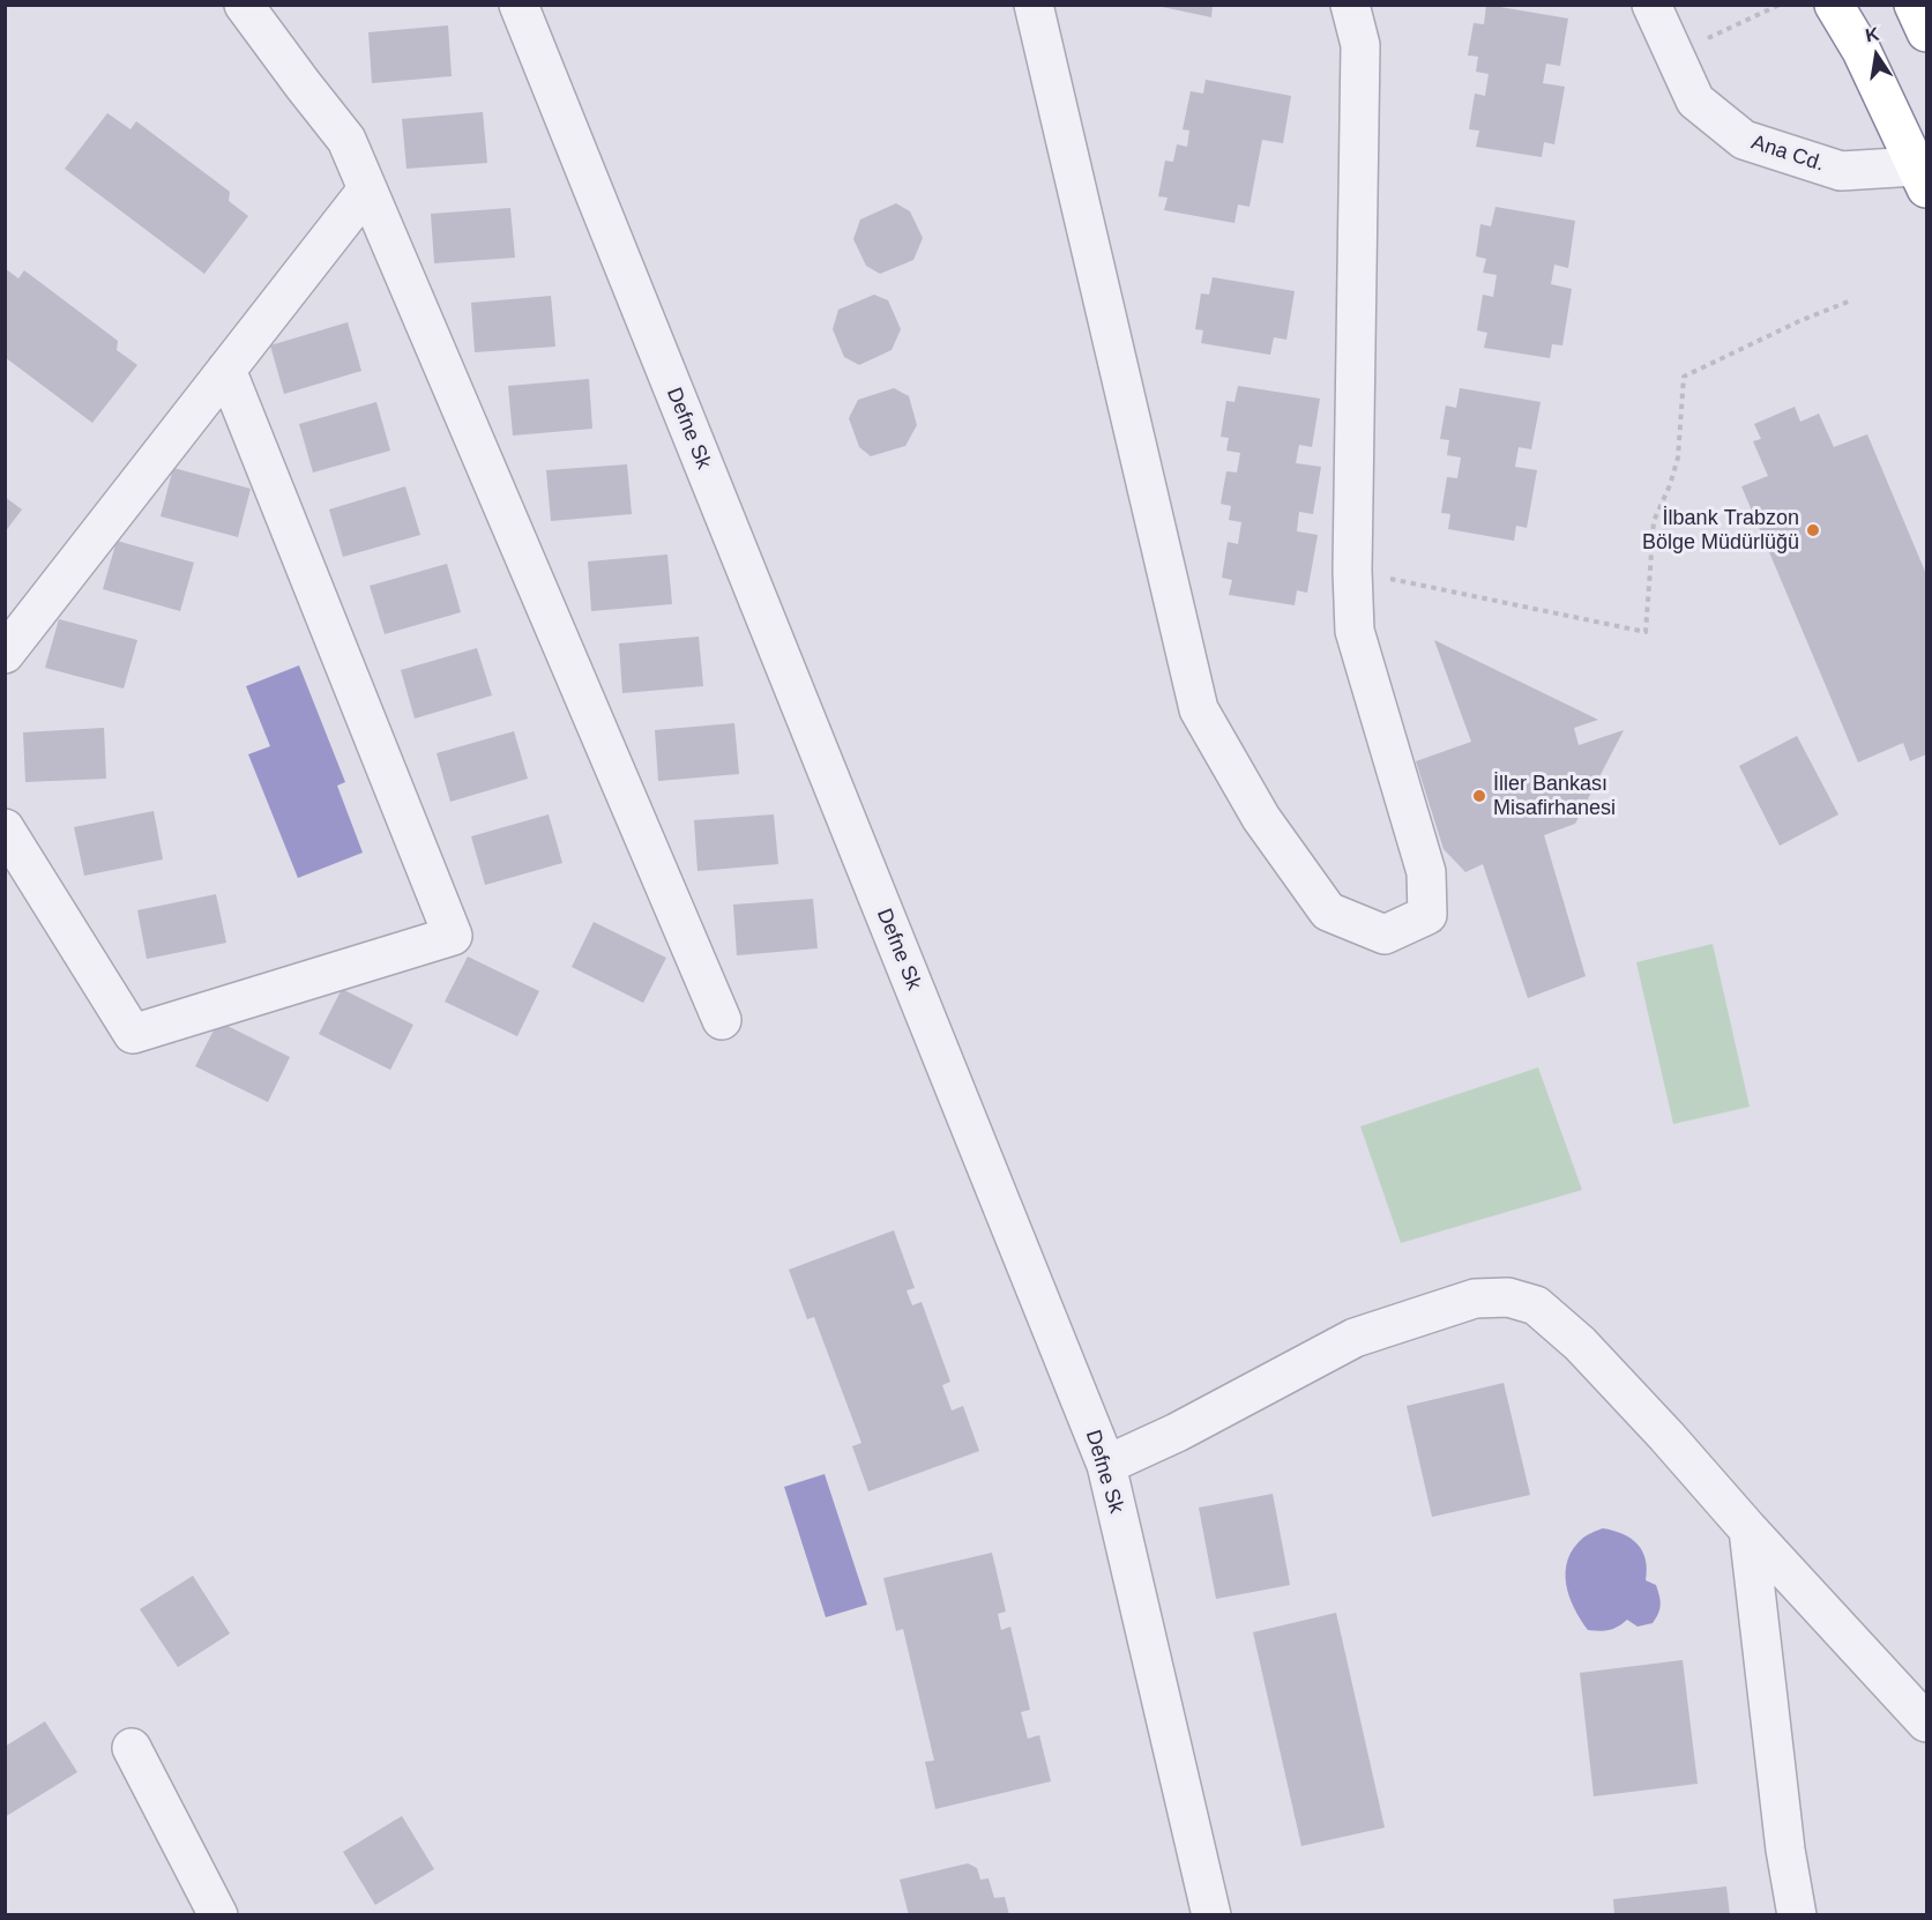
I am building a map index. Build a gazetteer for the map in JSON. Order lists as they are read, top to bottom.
{
  "streets": {
    "street": ["Ana Cd.", "Defne Sk"]
  },
  "places": ["İlbank Trabzon Bölge Müdürlüğü", "İller Bankası Misafirhanesi"],
  "north": "top"
}
